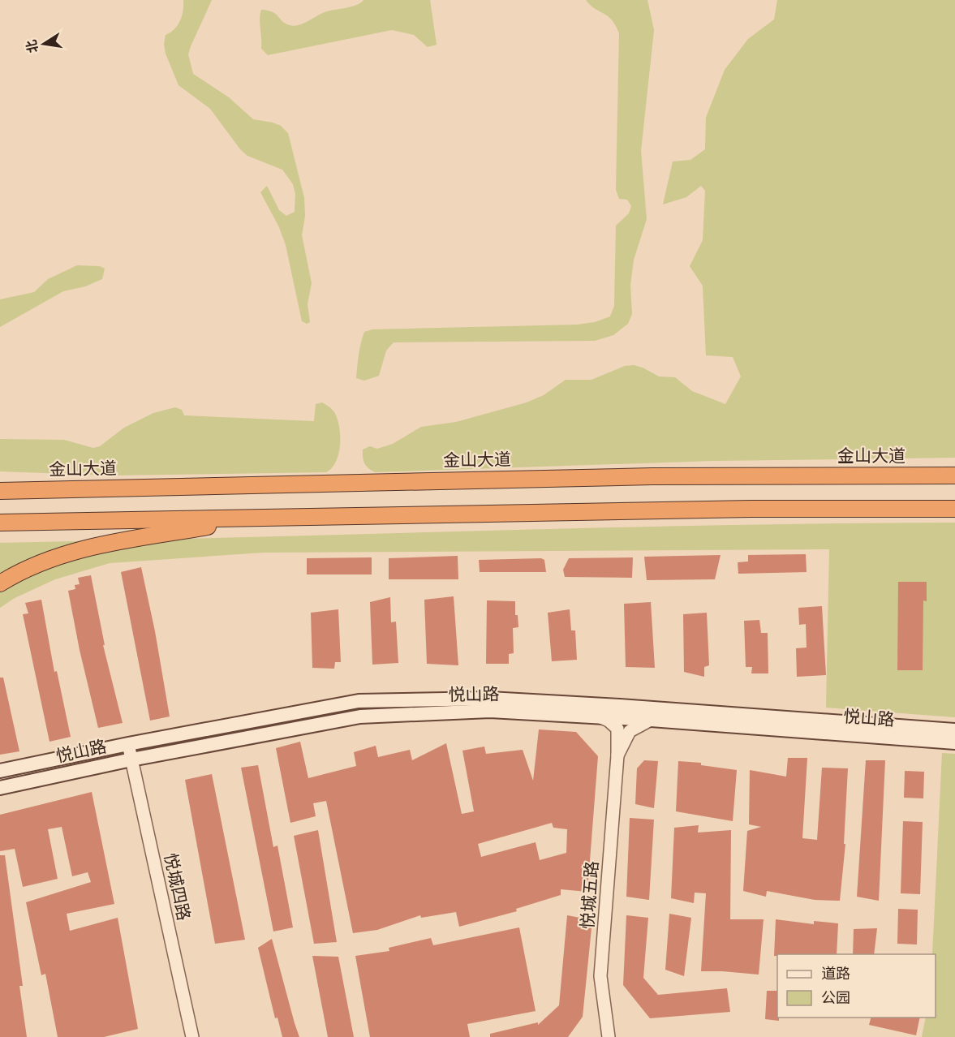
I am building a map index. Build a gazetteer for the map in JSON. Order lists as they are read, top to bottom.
{
  "streets": {
    "highway": ["金山大道"],
    "main road": ["悦山路"],
    "street": ["悦城四路", "悦城五路"]
  },
  "crossings": [
    ["悦山路", "悦城四路"],
    ["悦山路", "悦城五路"]
  ],
  "legend": ["道路", "公园"],
  "north": "left"
}
